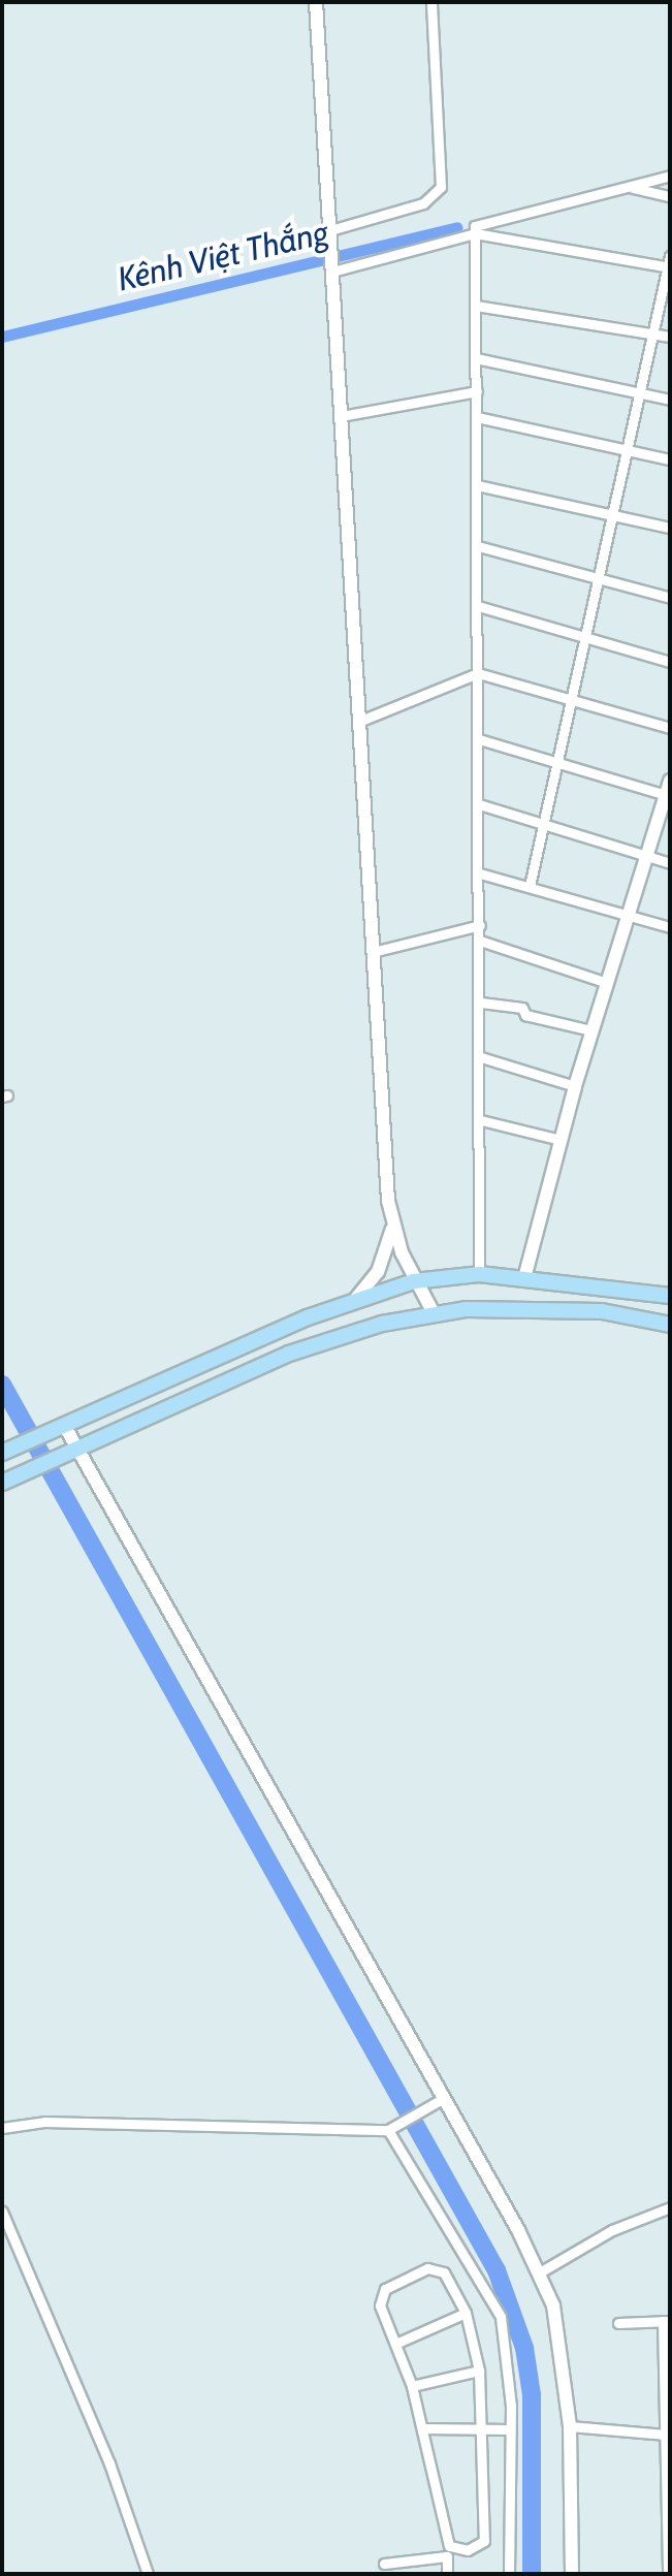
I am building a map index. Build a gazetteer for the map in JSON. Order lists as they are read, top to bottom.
{
  "water": ["Kênh Việt Thắng"]
}
